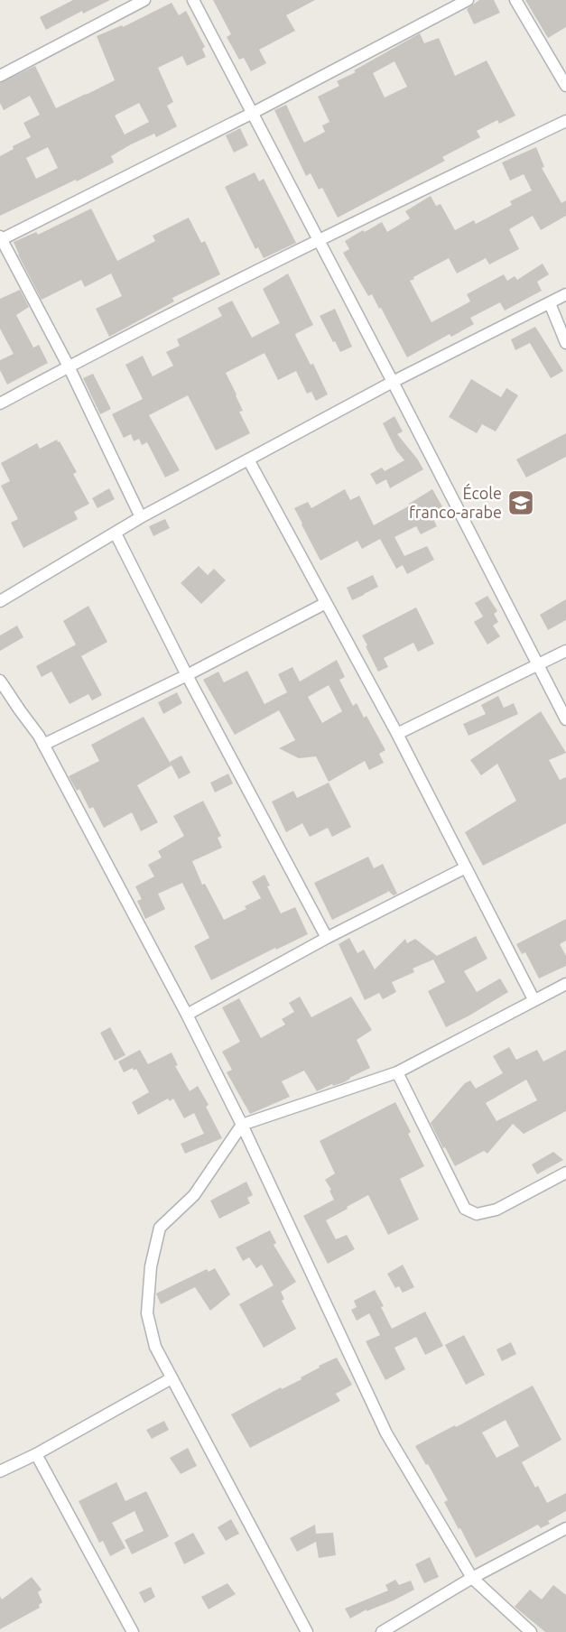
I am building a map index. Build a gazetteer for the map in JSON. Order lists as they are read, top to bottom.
{
  "places": {
    "school or university": ["École franco-arabe"]
  }
}
